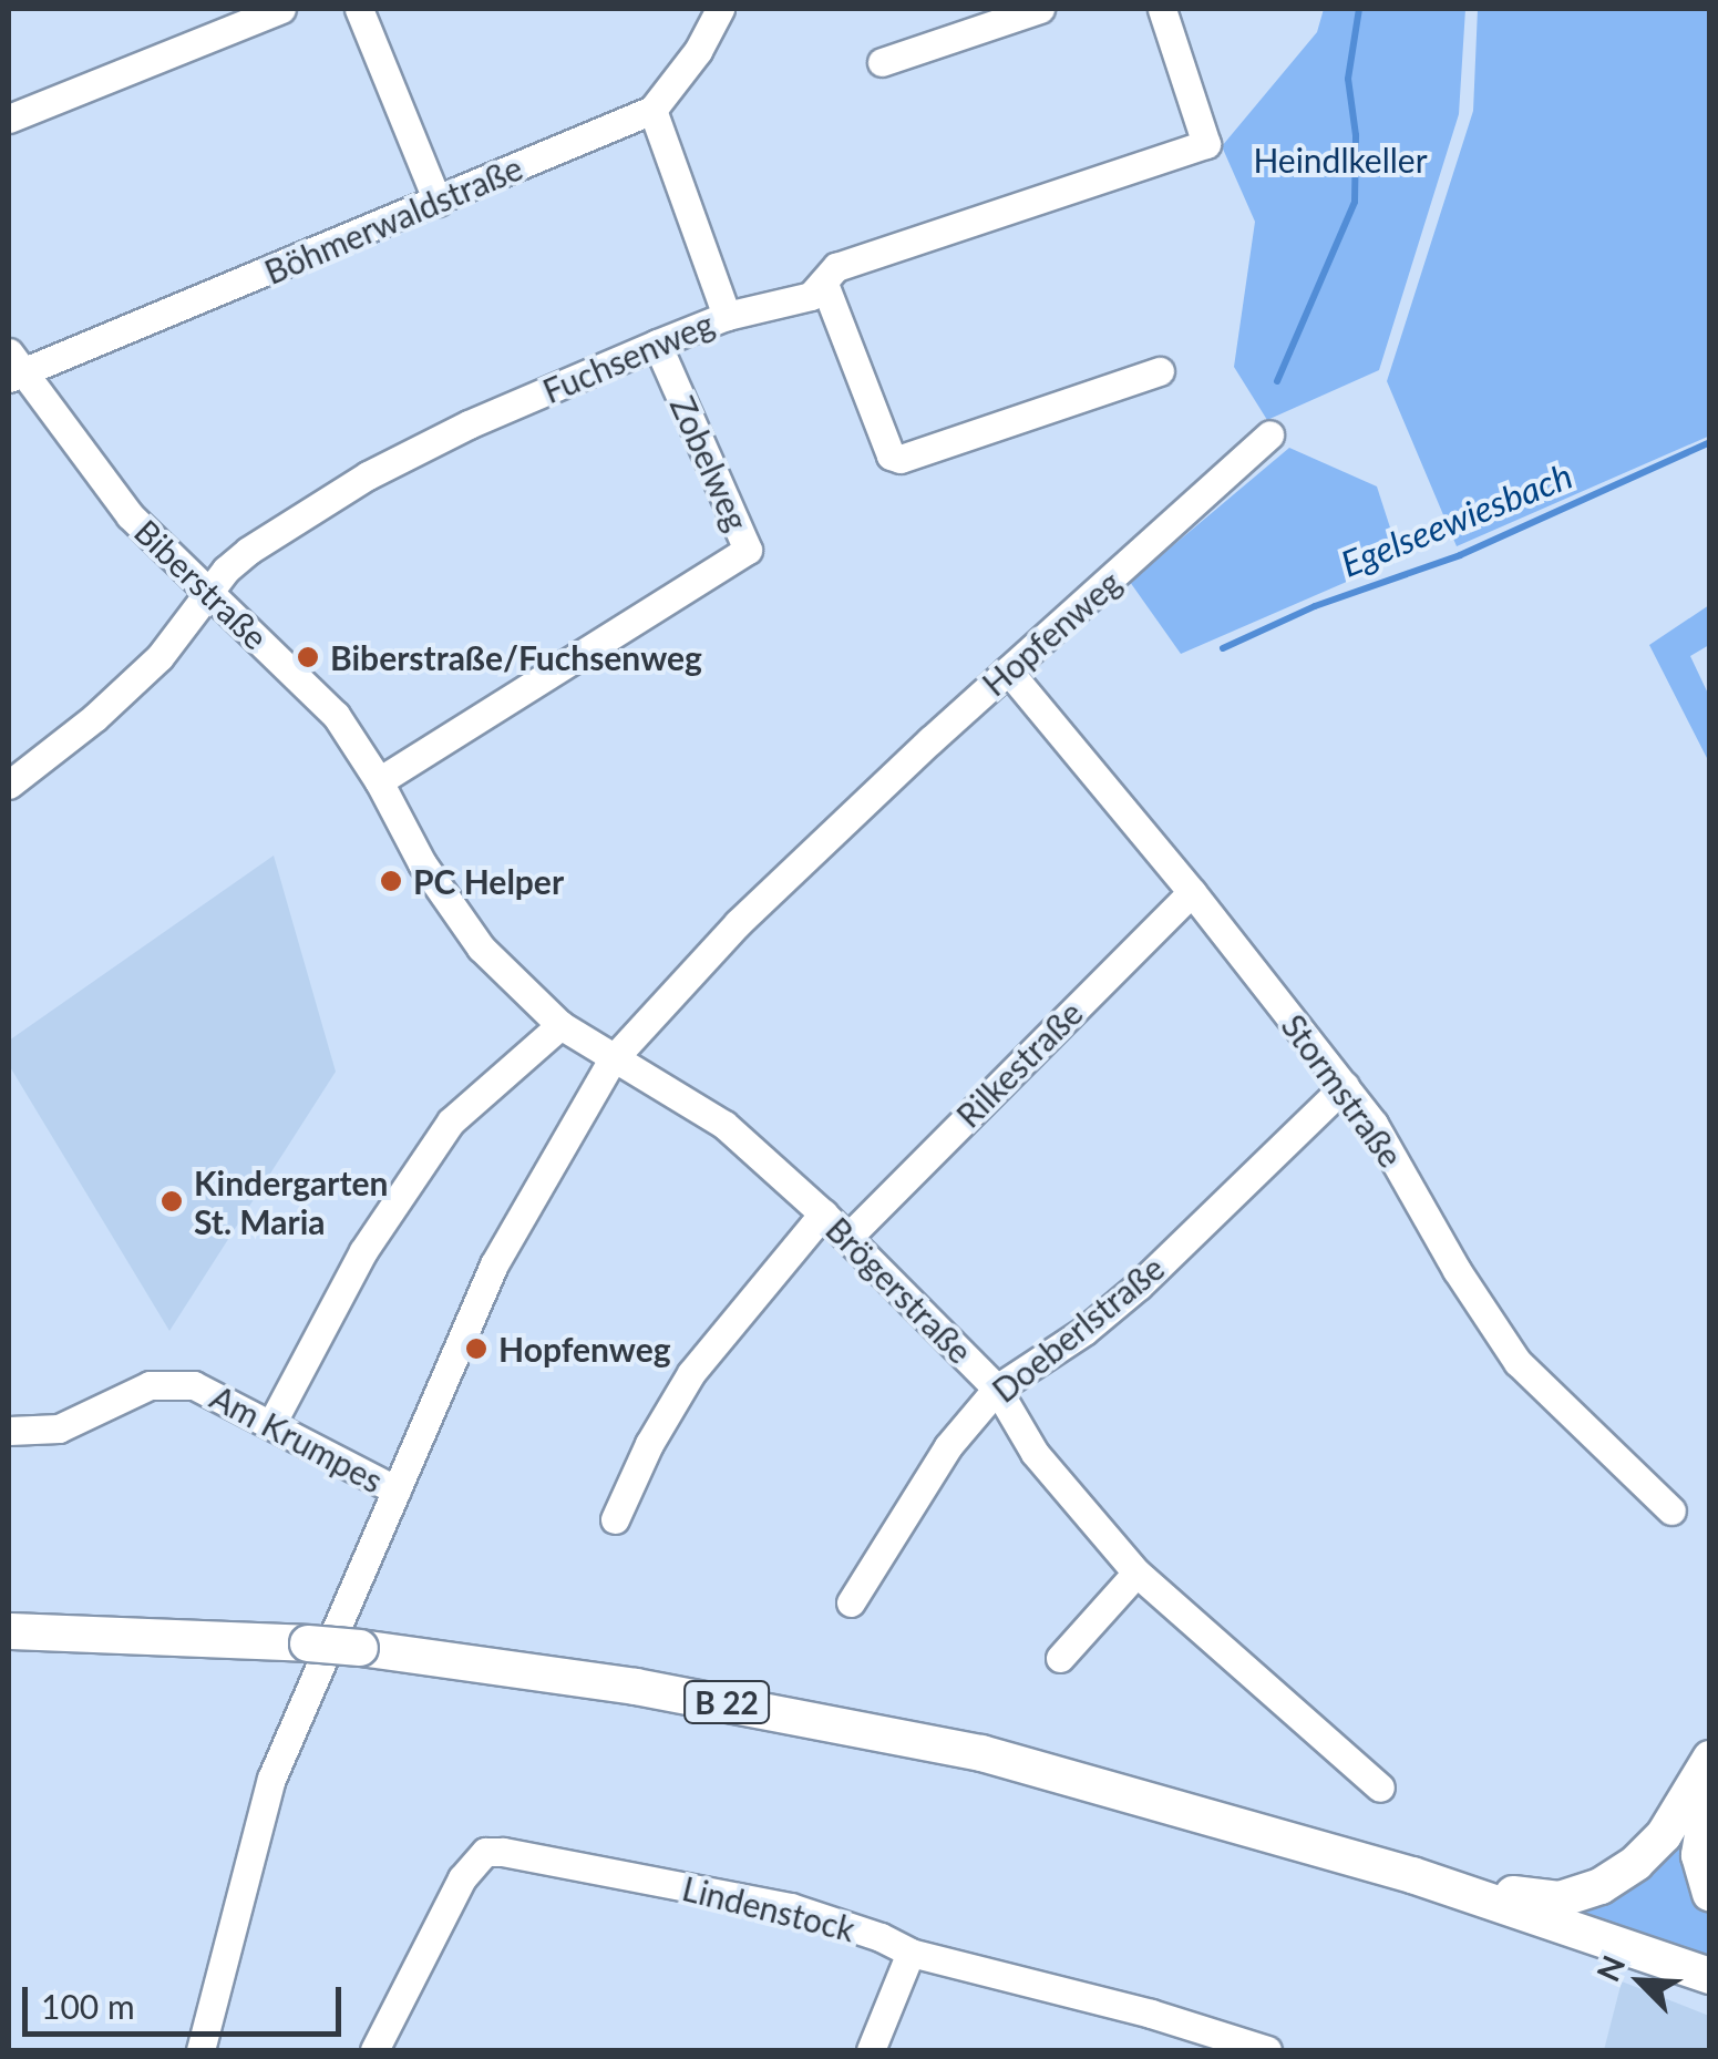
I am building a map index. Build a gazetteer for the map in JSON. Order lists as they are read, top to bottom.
{
  "streets": {
    "main road": ["B 22"],
    "street": [
      "Böhmerwaldstraße",
      "Fuchsenweg",
      "Zobelweg",
      "Biberstraße",
      "Hopfenweg",
      "Rilkestraße",
      "Stormstraße",
      "Brögerstraße",
      "Doeberlstraße",
      "Am Krumpes",
      "Lindenstock"
    ]
  },
  "crossings": [
    ["Böhmerwaldstraße", "Biberstraße"],
    ["Fuchsenweg", "Zobelweg"],
    ["Fuchsenweg", "Biberstraße"],
    ["Zobelweg", "Biberstraße"],
    ["Biberstraße", "Hopfenweg"],
    ["Biberstraße", "Brögerstraße"],
    ["Hopfenweg", "Stormstraße"],
    ["Hopfenweg", "Brögerstraße"],
    ["Hopfenweg", "Am Krumpes"],
    ["Rilkestraße", "Stormstraße"],
    ["Rilkestraße", "Brögerstraße"],
    ["Stormstraße", "Doeberlstraße"],
    ["Brögerstraße", "Doeberlstraße"]
  ],
  "water": ["Egelseewiesbach"],
  "parks": ["Heindlkeller"],
  "places": [
    "Biberstraße/Fuchsenweg",
    "PC Helper",
    "Kindergarten St. Maria",
    "Hopfenweg"
  ],
  "scale_bar": "100 m",
  "north": "top left"
}
